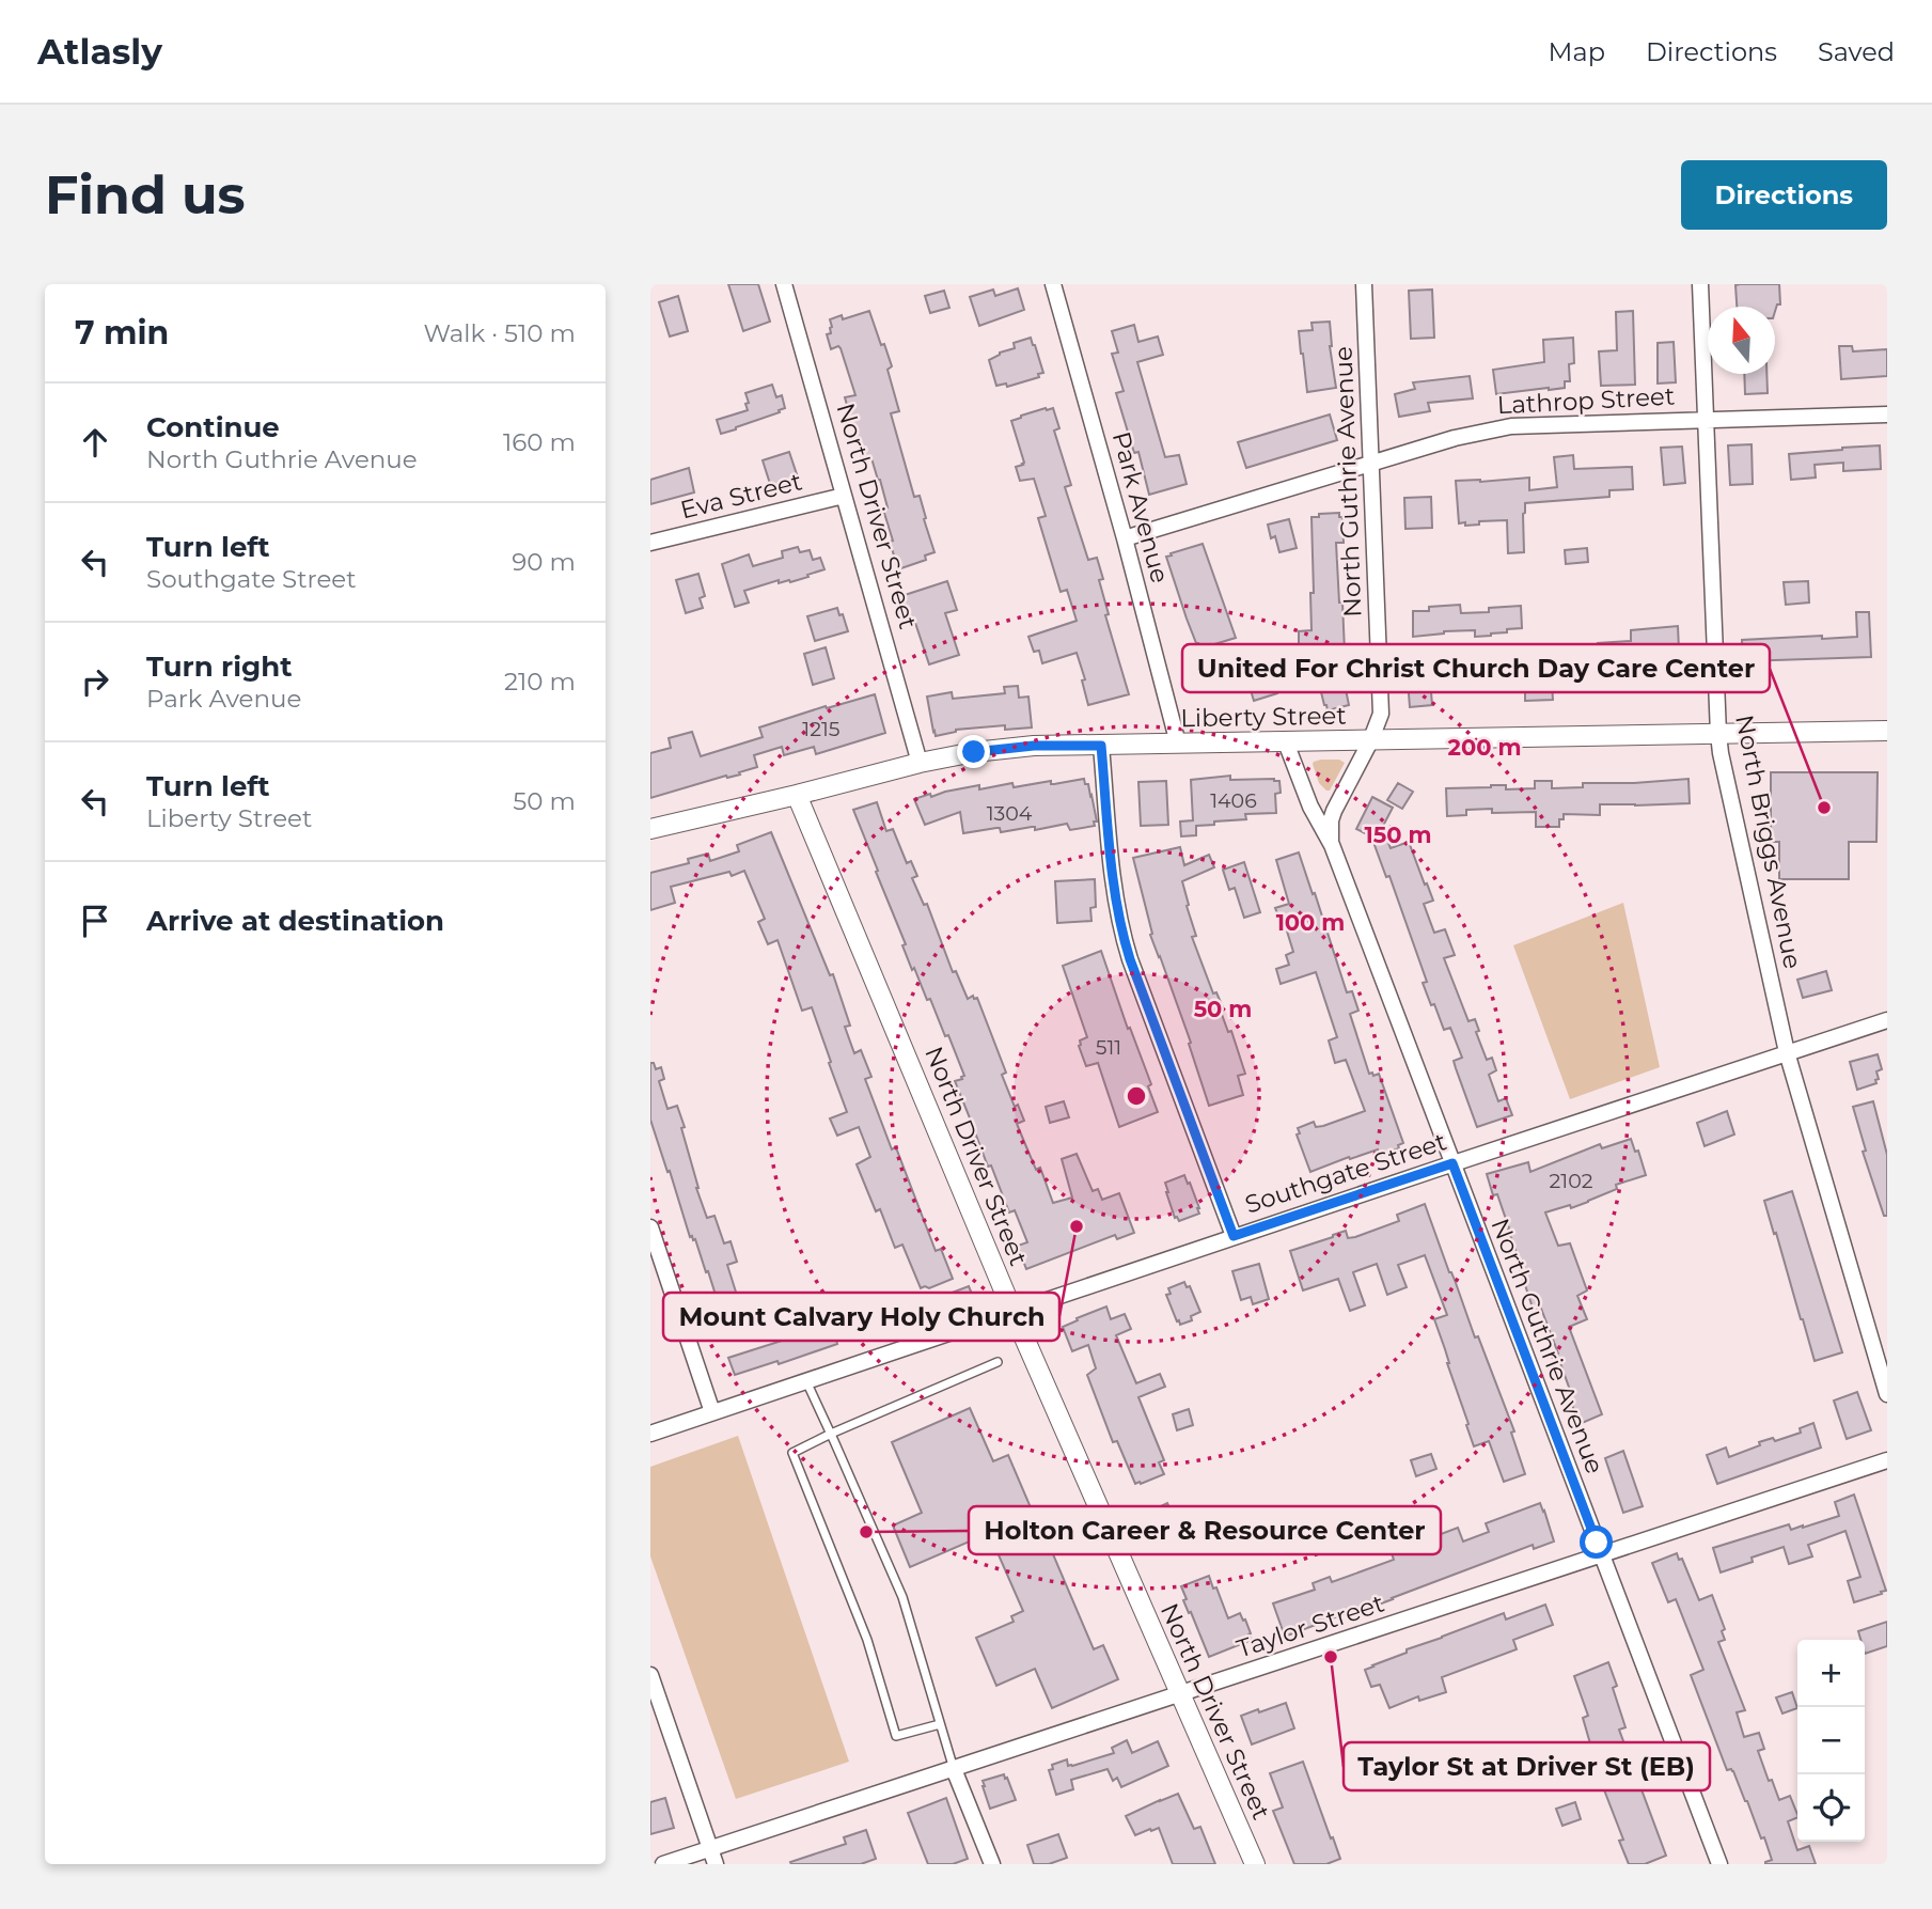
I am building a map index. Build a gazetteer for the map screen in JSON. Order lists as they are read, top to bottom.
{
  "streets": {
    "street": [
      "Lathrop Street",
      "North Guthrie Avenue",
      "Eva Street",
      "Park Avenue",
      "North Driver Street",
      "Liberty Street",
      "North Briggs Avenue",
      "Southgate Street",
      "Taylor Street"
    ]
  },
  "crossings": [
    ["Lathrop Street", "North Guthrie Avenue"],
    ["Lathrop Street", "Park Avenue"],
    ["Lathrop Street", "North Briggs Avenue"],
    ["North Guthrie Avenue", "Liberty Street"],
    ["North Guthrie Avenue", "Southgate Street"],
    ["North Guthrie Avenue", "Taylor Street"],
    ["Eva Street", "North Driver Street"],
    ["Park Avenue", "Liberty Street"],
    ["North Driver Street", "Liberty Street"],
    ["North Driver Street", "Southgate Street"],
    ["North Driver Street", "Taylor Street"],
    ["Liberty Street", "North Briggs Avenue"],
    ["North Briggs Avenue", "Southgate Street"]
  ],
  "places": [
    "United For Christ Church Day Care Center",
    "Mount Calvary Holy Church",
    "Holton Career & Resource Center",
    "Taylor St at Driver St (EB)"
  ],
  "house_numbers": [
    "1215",
    "1406",
    "1304",
    "511",
    "2102"
  ],
  "north": "top",
  "page": {
    "header": "Atlasly",
    "nav": ["Map", "Directions", "Saved"],
    "buttons": "Directions",
    "title": "Find us",
    "heading": ["7 min", "Walk · 510 m"],
    "list": [
      ["Continue", "North Guthrie Avenue", "160 m"],
      ["Turn left", "Southgate Street", "90 m"],
      ["Turn right", "Park Avenue", "210 m"],
      ["Turn left", "Liberty Street", "50 m"],
      "Arrive at destination"
    ],
    "map_buttons": ["+", "−"]
  },
  "rings": [
    "200 m",
    "150 m",
    "100 m",
    "50 m"
  ]
}
